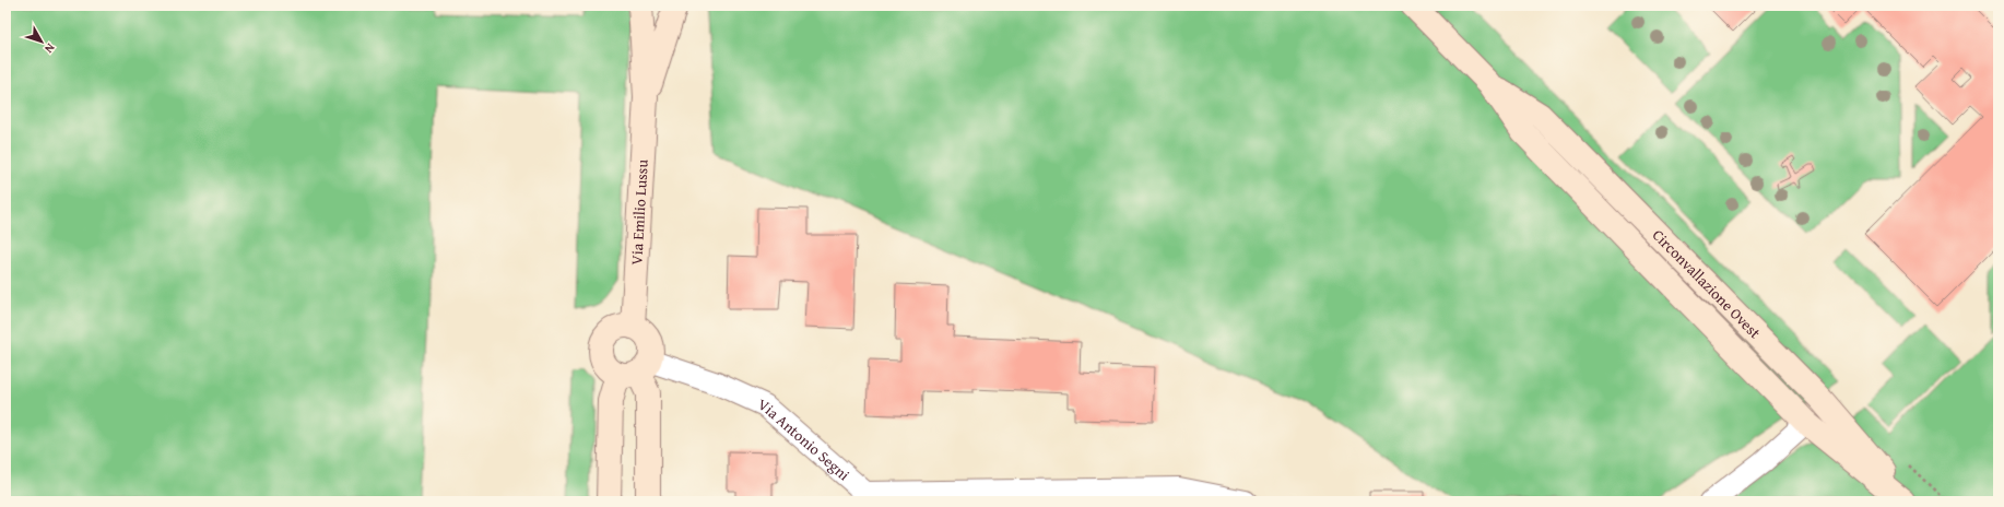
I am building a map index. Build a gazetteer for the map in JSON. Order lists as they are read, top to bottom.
{
  "streets": {
    "street": ["Via Emilio Lussu", "Circonvallazione Ovest", "Via Antonio Segni"]
  },
  "crossings": [
    ["Via Emilio Lussu", "Via Antonio Segni"]
  ],
  "north": "bottom right"
}
